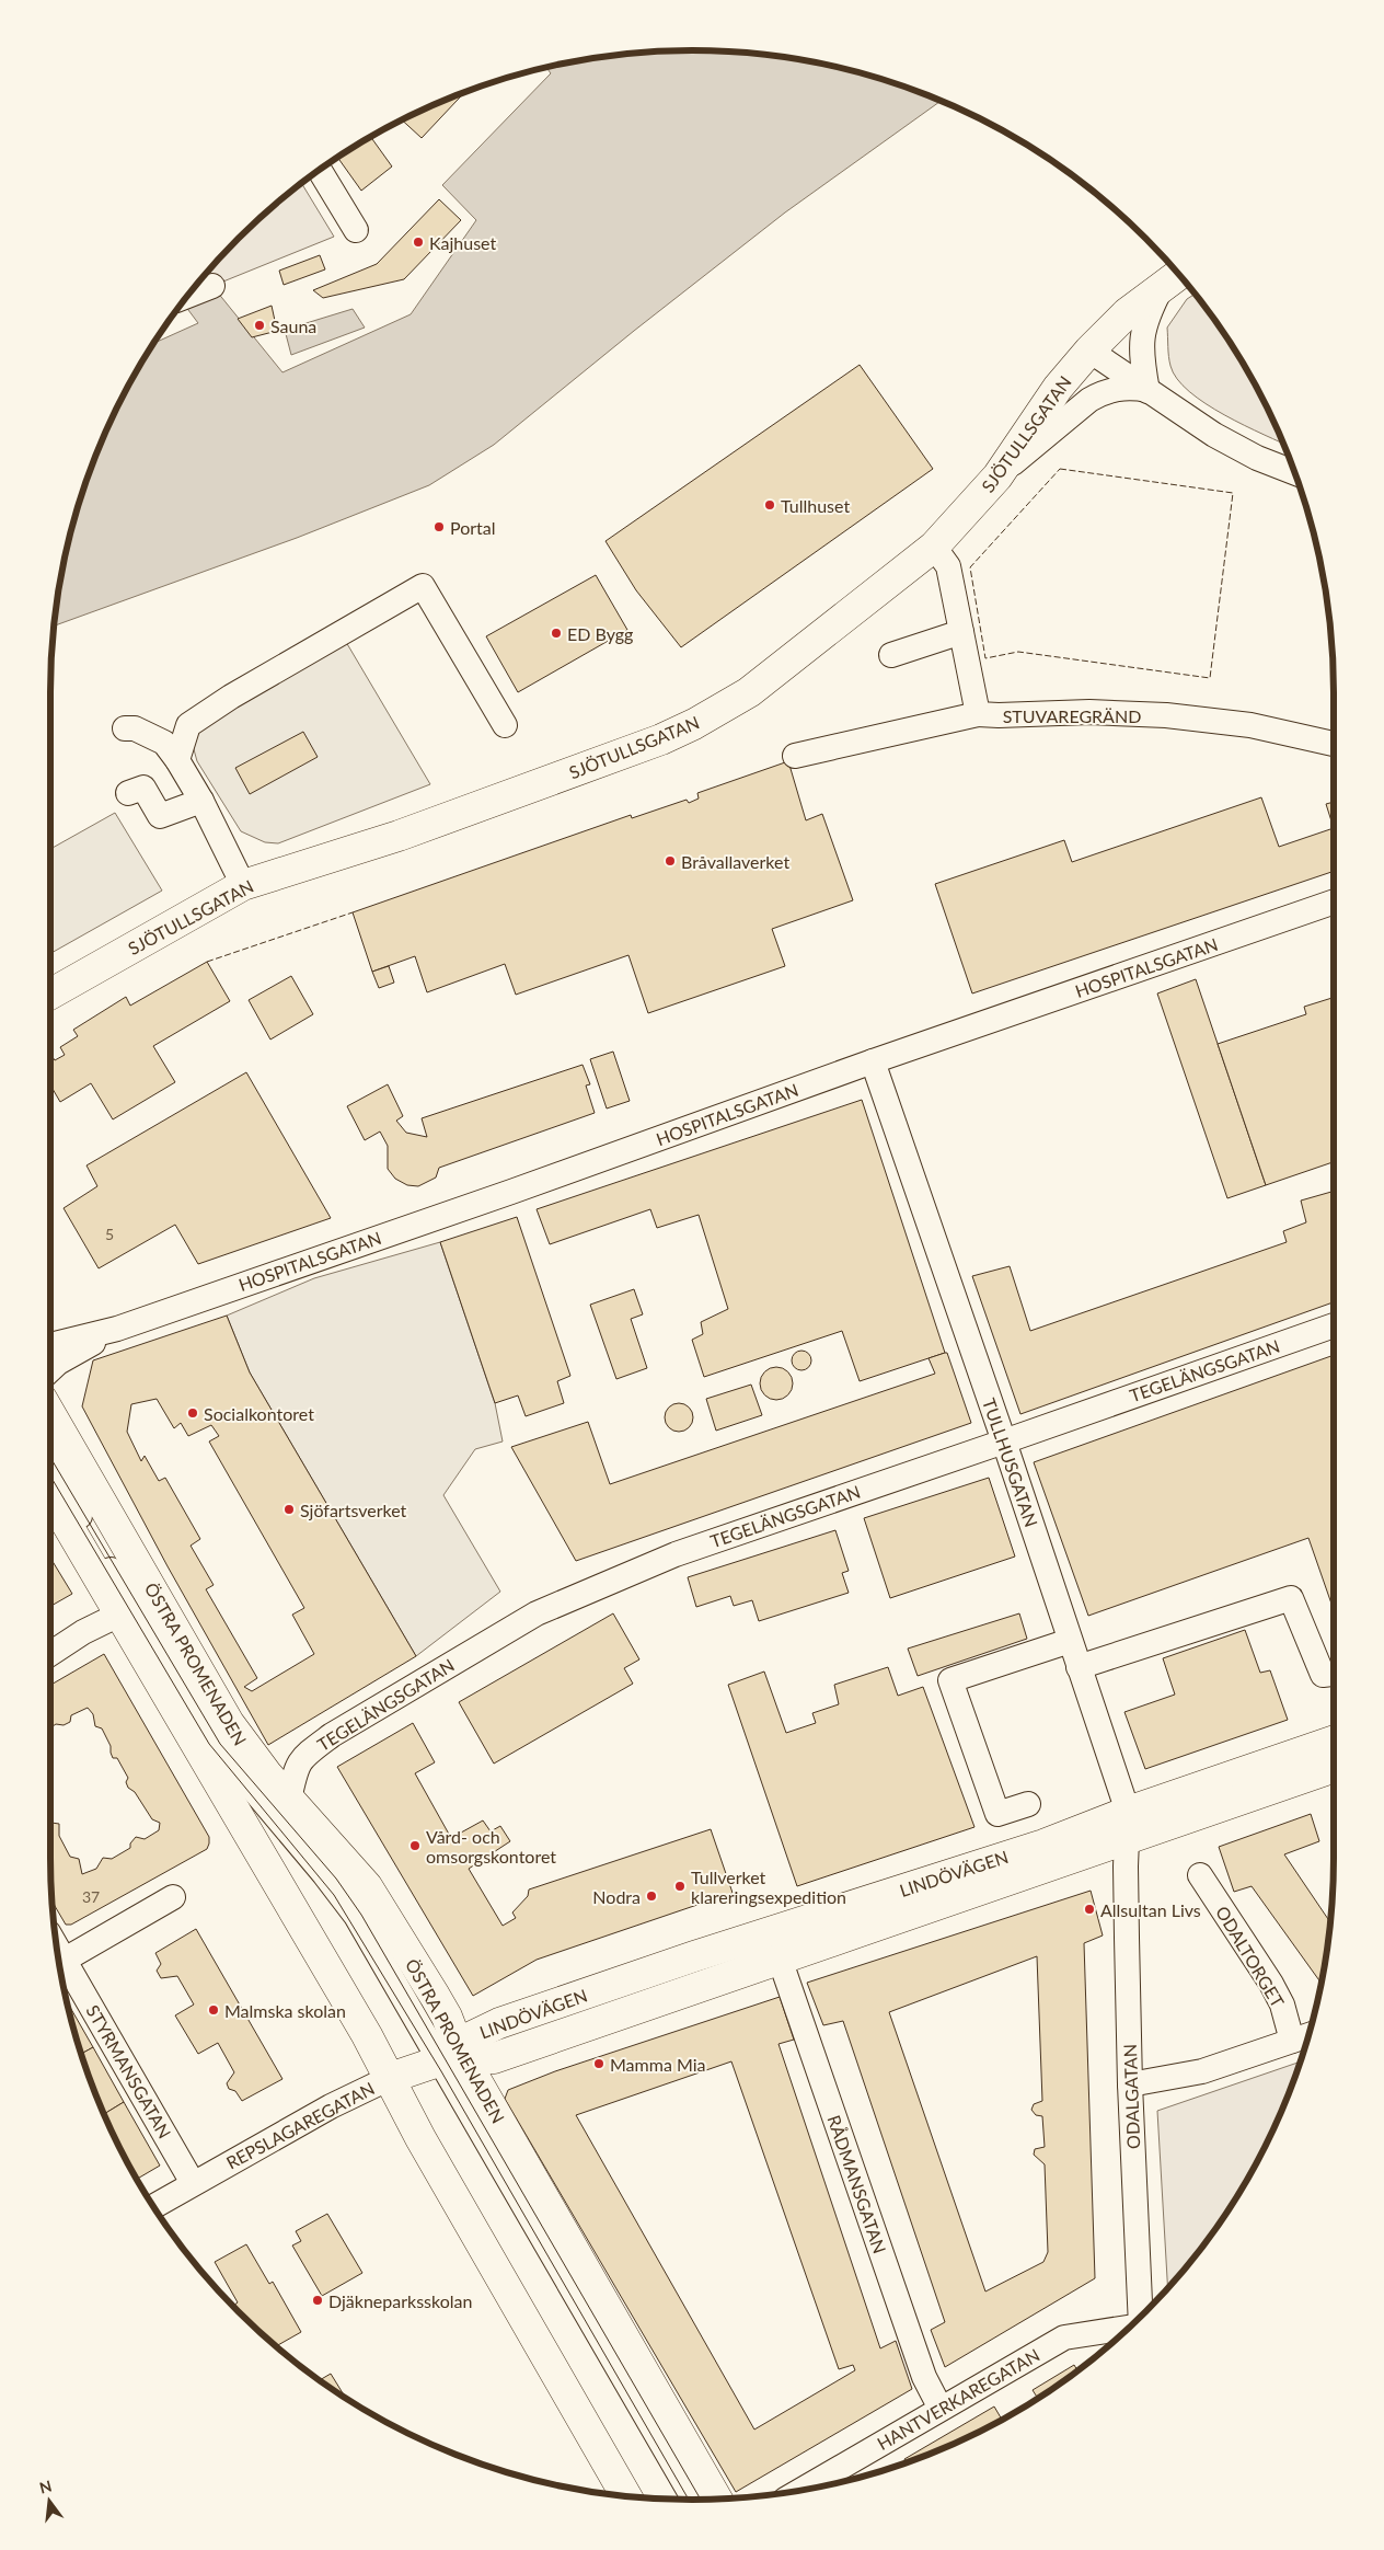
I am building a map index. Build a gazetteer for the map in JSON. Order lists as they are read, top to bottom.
{
  "streets": {
    "main road": [
      "SJÖTULLSGATAN",
      "ÖSTRA PROMENADEN",
      "LINDÖVÄGEN",
      "REPSLAGAREGATAN"
    ],
    "street": [
      "STUVAREGRÄND",
      "HOSPITALSGATAN",
      "TEGELÄNGSGATAN",
      "TULLHUSGATAN",
      "ODALTORGET",
      "STYRMANSGATAN",
      "ODALGATAN",
      "RÅDMANSGATAN",
      "HANTVERKAREGATAN"
    ]
  },
  "crossings": [
    ["SJÖTULLSGATAN", "STUVAREGRÄND"],
    ["HOSPITALSGATAN", "TULLHUSGATAN"],
    ["TEGELÄNGSGATAN", "TULLHUSGATAN"],
    ["TEGELÄNGSGATAN", "ÖSTRA PROMENADEN"],
    ["TULLHUSGATAN", "LINDÖVÄGEN"],
    ["TULLHUSGATAN", "ODALGATAN"],
    ["ÖSTRA PROMENADEN", "LINDÖVÄGEN"],
    ["ÖSTRA PROMENADEN", "REPSLAGAREGATAN"],
    ["LINDÖVÄGEN", "ODALGATAN"],
    ["LINDÖVÄGEN", "REPSLAGAREGATAN"],
    ["LINDÖVÄGEN", "RÅDMANSGATAN"],
    ["STYRMANSGATAN", "REPSLAGAREGATAN"],
    ["RÅDMANSGATAN", "HANTVERKAREGATAN"]
  ],
  "places": [
    "Kajhuset",
    "Sauna",
    "Tullhuset",
    "Portal",
    "ED Bygg",
    "Bråvallaverket",
    "Socialkontoret",
    "Sjöfartsverket",
    "Vård- och omsorgskontoret",
    "Tullverket klareringsexpedition",
    "Nodra",
    "Allsultan Livs",
    "Malmska skolan",
    "Mamma Mia",
    "Djäkneparksskolan"
  ],
  "house_numbers": ["5", "37"],
  "north": "top"
}
